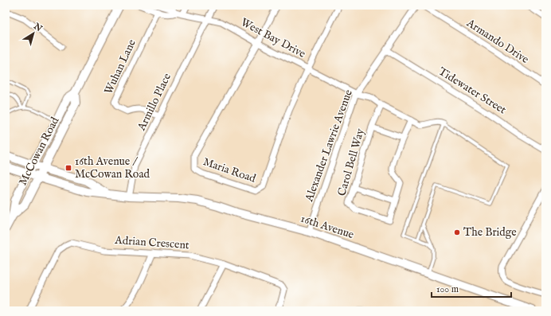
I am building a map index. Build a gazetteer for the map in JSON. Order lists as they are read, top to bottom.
{
  "streets": {
    "main road": ["McCowan Road", "16th Avenue"],
    "street": [
      "West Bay Drive",
      "Armando Drive",
      "Wuhan Lane",
      "Tidewater Street",
      "Armillo Place",
      "Alexander Lawrie Avenue",
      "Carol Bell Way",
      "Maria Road",
      "Adrian Crescent"
    ]
  },
  "crossings": [
    ["West Bay Drive", "Wuhan Lane"],
    ["West Bay Drive", "Armillo Place"],
    ["West Bay Drive", "Alexander Lawrie Avenue"],
    ["West Bay Drive", "Carol Bell Way"],
    ["West Bay Drive", "Maria Road"],
    ["Wuhan Lane", "Armillo Place"],
    ["Tidewater Street", "Alexander Lawrie Avenue"],
    ["Armillo Place", "16th Avenue"],
    ["Alexander Lawrie Avenue", "16th Avenue"],
    ["McCowan Road", "16th Avenue"]
  ],
  "places": {
    "transit": ["16th Avenue / McCowan Road"],
    "other": ["The Bridge"]
  },
  "scale_bar": "100 m",
  "north": "top right"
}
